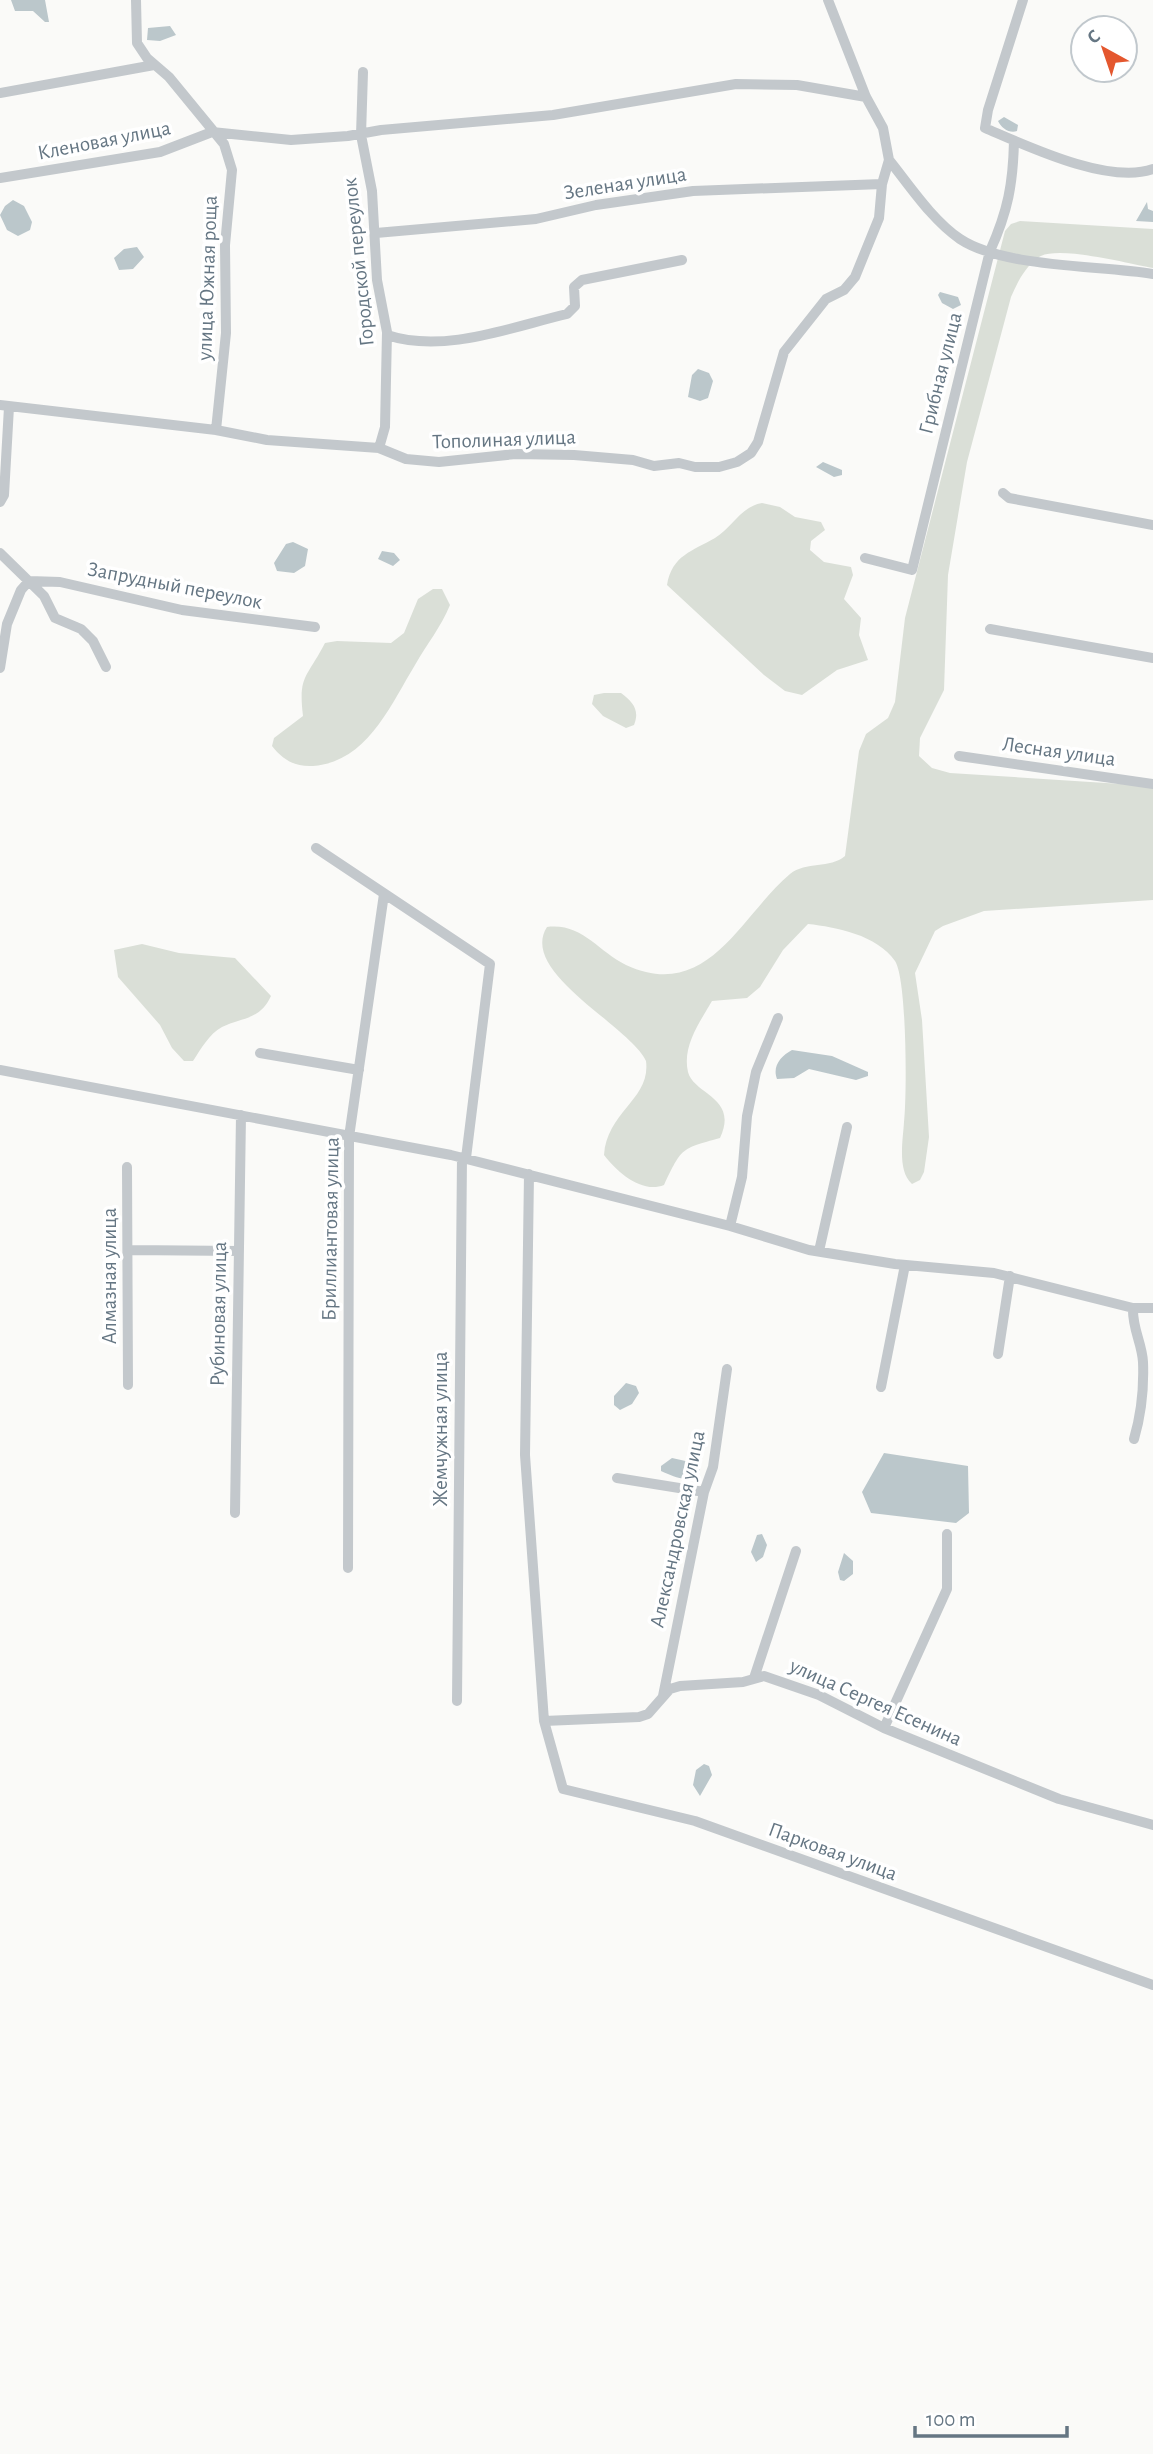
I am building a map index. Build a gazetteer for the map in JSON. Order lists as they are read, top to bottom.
{
  "streets": {
    "street": [
      "Кленовая улица",
      "Зеленая улица",
      "Городской переулок",
      "улица Южная роща",
      "Грибная улица",
      "Тополиная улица",
      "Запрудный переулок",
      "Лесная улица",
      "Бриллиантовая улица",
      "Алмазная улица",
      "Рубиновая улица",
      "Жемчужная улица",
      "Александровская улица",
      "улица Сергея Есенина",
      "Парковая улица"
    ]
  },
  "crossings": [
    ["Кленовая улица", "улица Южная роща"],
    ["Зеленая улица", "Городской переулок"],
    ["Зеленая улица", "Тополиная улица"],
    ["Городской переулок", "Тополиная улица"],
    ["улица Южная роща", "Тополиная улица"],
    ["Бриллиантовая улица", "Жемчужная улица"],
    ["Александровская улица", "улица Сергея Есенина"],
    ["улица Сергея Есенина", "Парковая улица"]
  ],
  "scale_bar": "100 m",
  "north": "top left"
}
